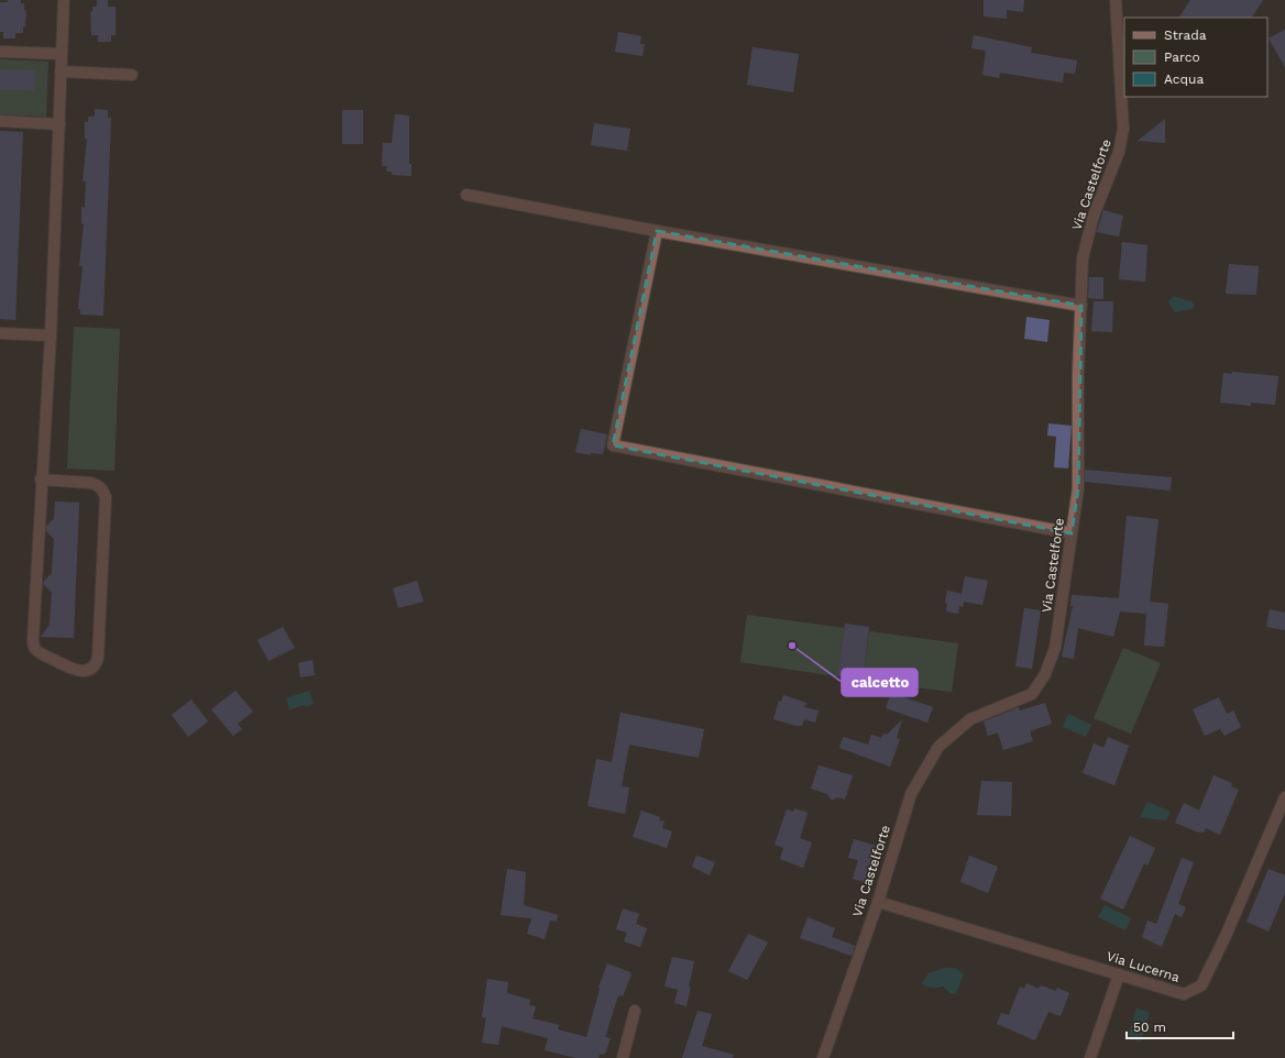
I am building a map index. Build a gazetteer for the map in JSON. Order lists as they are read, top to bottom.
{
  "streets": {
    "street": ["Via Castelforte", "Via Lucerna"]
  },
  "crossings": [
    ["Via Castelforte", "Via Lucerna"]
  ],
  "places": ["calcetto"],
  "legend": ["Strada", "Parco", "Acqua"],
  "scale_bar": "50 m"
}
